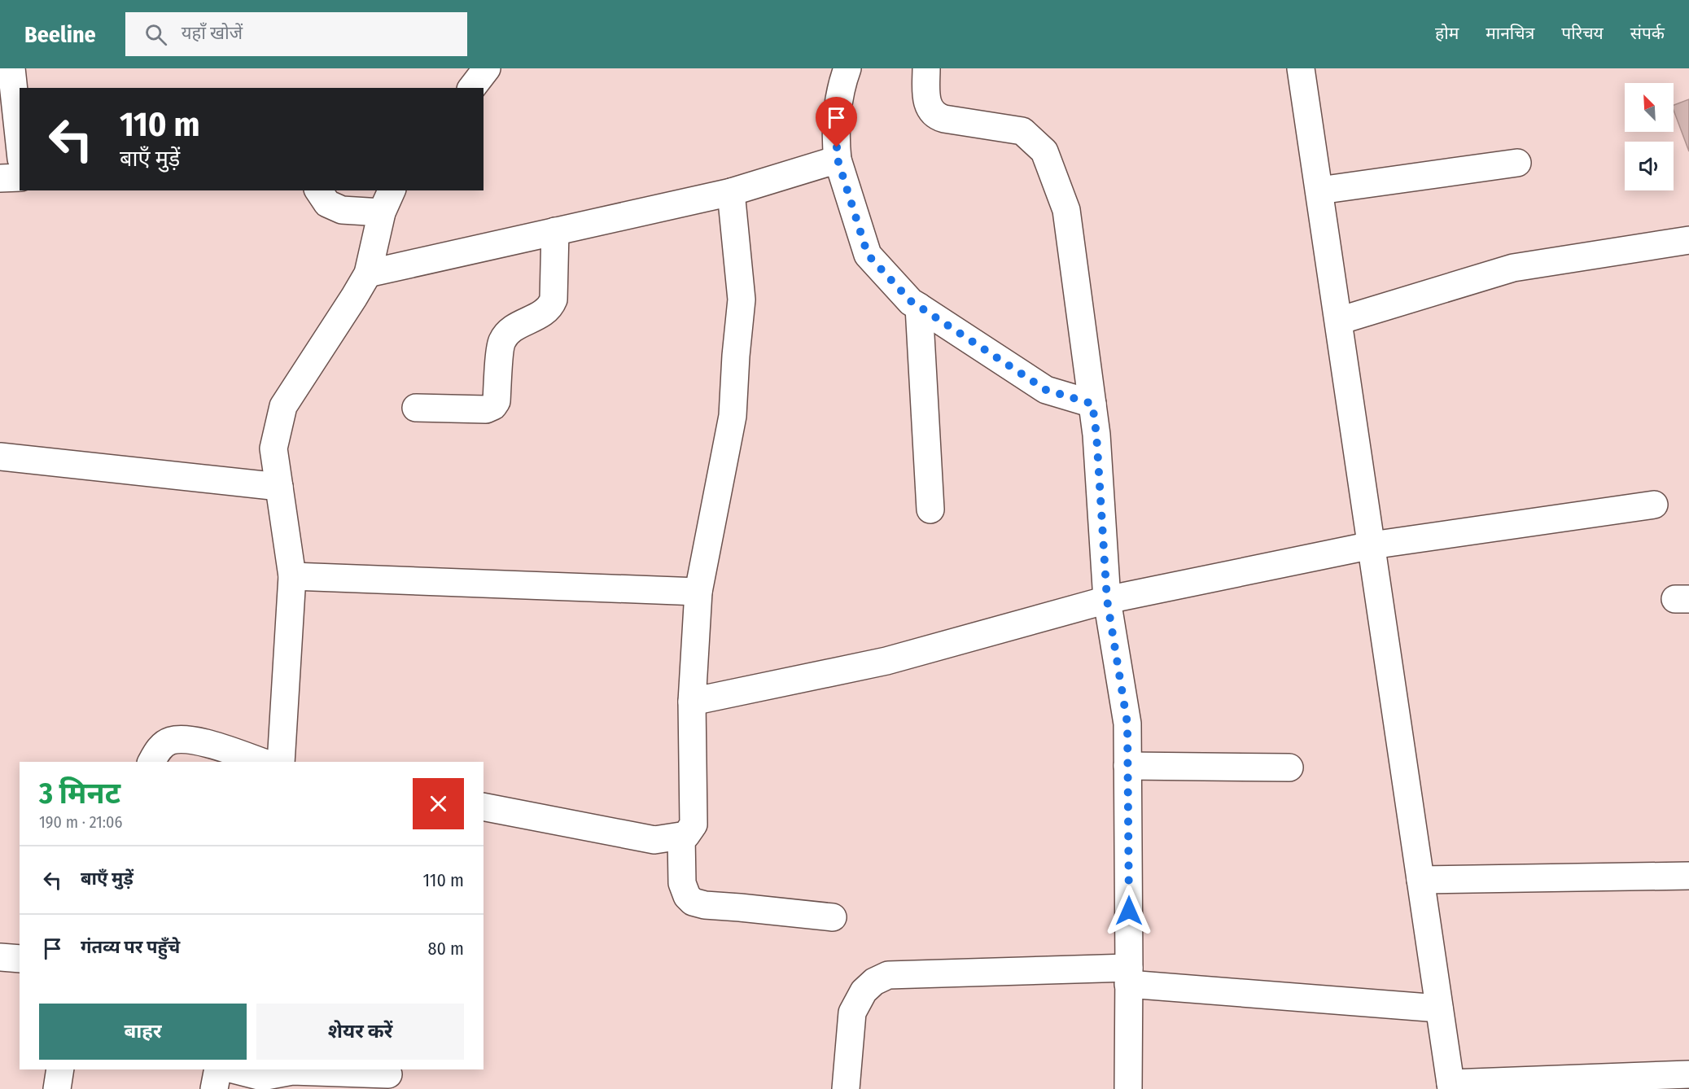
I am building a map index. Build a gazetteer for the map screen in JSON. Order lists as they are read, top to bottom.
{
  "north": "top left",
  "page": {
    "header": "Beeline",
    "search": "यहाँ खोजें",
    "nav": [
      "होम",
      "मानचित्र",
      "परिचय",
      "संपर्क"
    ],
    "turn": ["110 m", "बाएँ मुड़ें"],
    "heading": ["3 मिनट", "190 m · 21:06"],
    "list": [
      {
        "name": "बाएँ मुड़ें",
        "value": "110 m"
      },
      {
        "name": "गंतव्य पर पहुँचे",
        "value": "80 m"
      }
    ],
    "buttons": ["बाहर", "शेयर करें"]
  }
}
